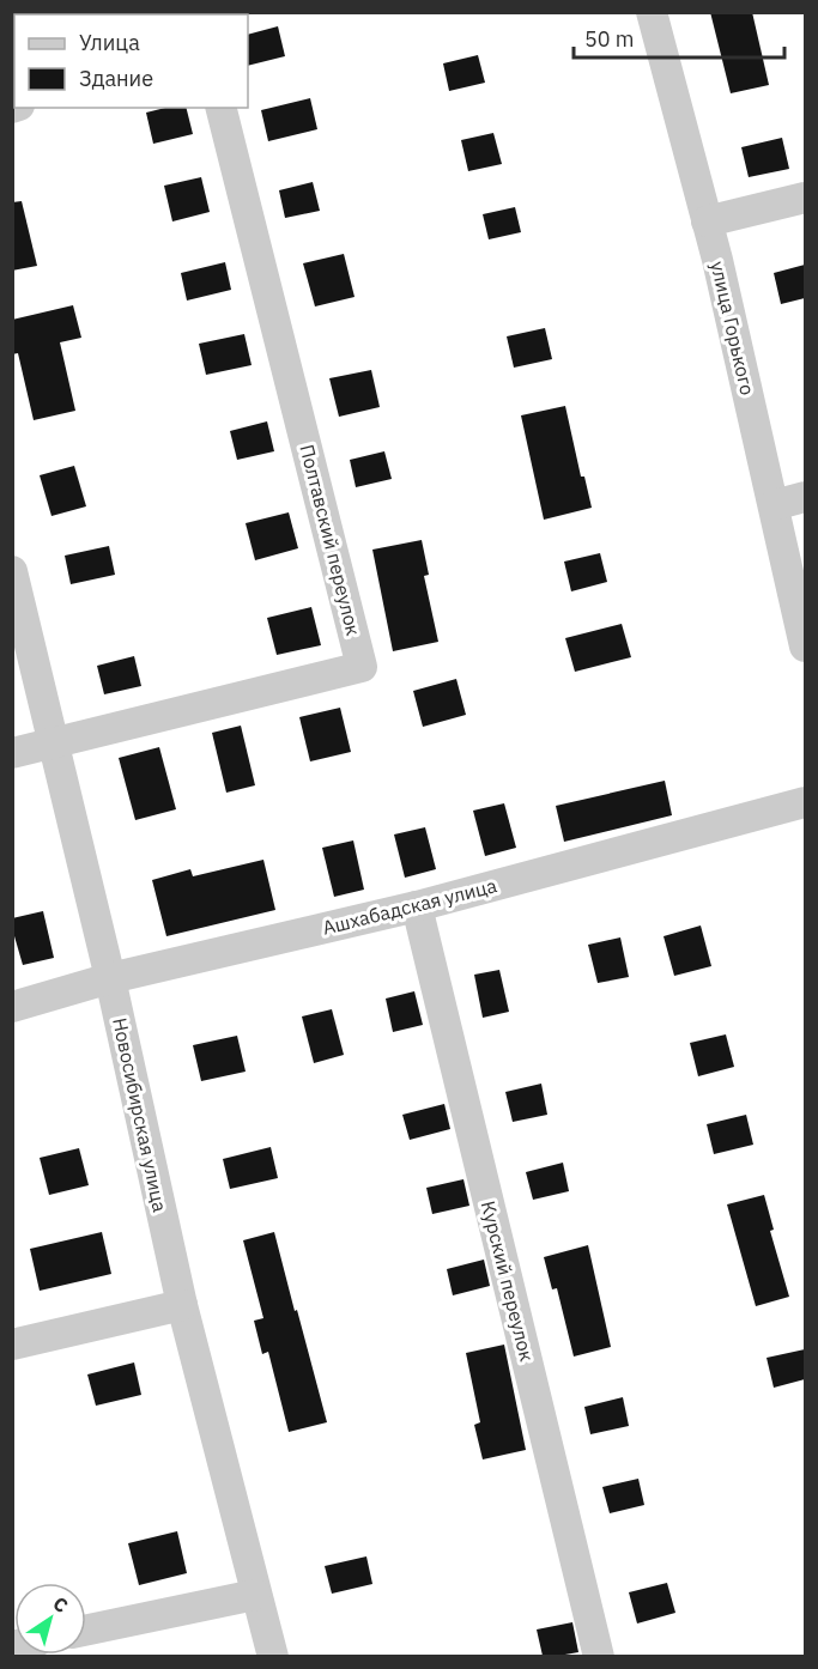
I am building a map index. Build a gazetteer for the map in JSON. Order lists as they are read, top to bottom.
{
  "streets": {
    "street": [
      "улица Горького",
      "Полтавский переулок",
      "Ашхабадская улица",
      "Новосибирская улица",
      "Курский переулок"
    ]
  },
  "crossings": [
    ["Полтавский переулок", "Новосибирская улица"],
    ["Ашхабадская улица", "Новосибирская улица"],
    ["Ашхабадская улица", "Курский переулок"]
  ],
  "legend": ["Улица", "Здание"],
  "scale_bar": "50 m",
  "north": "top right"
}
